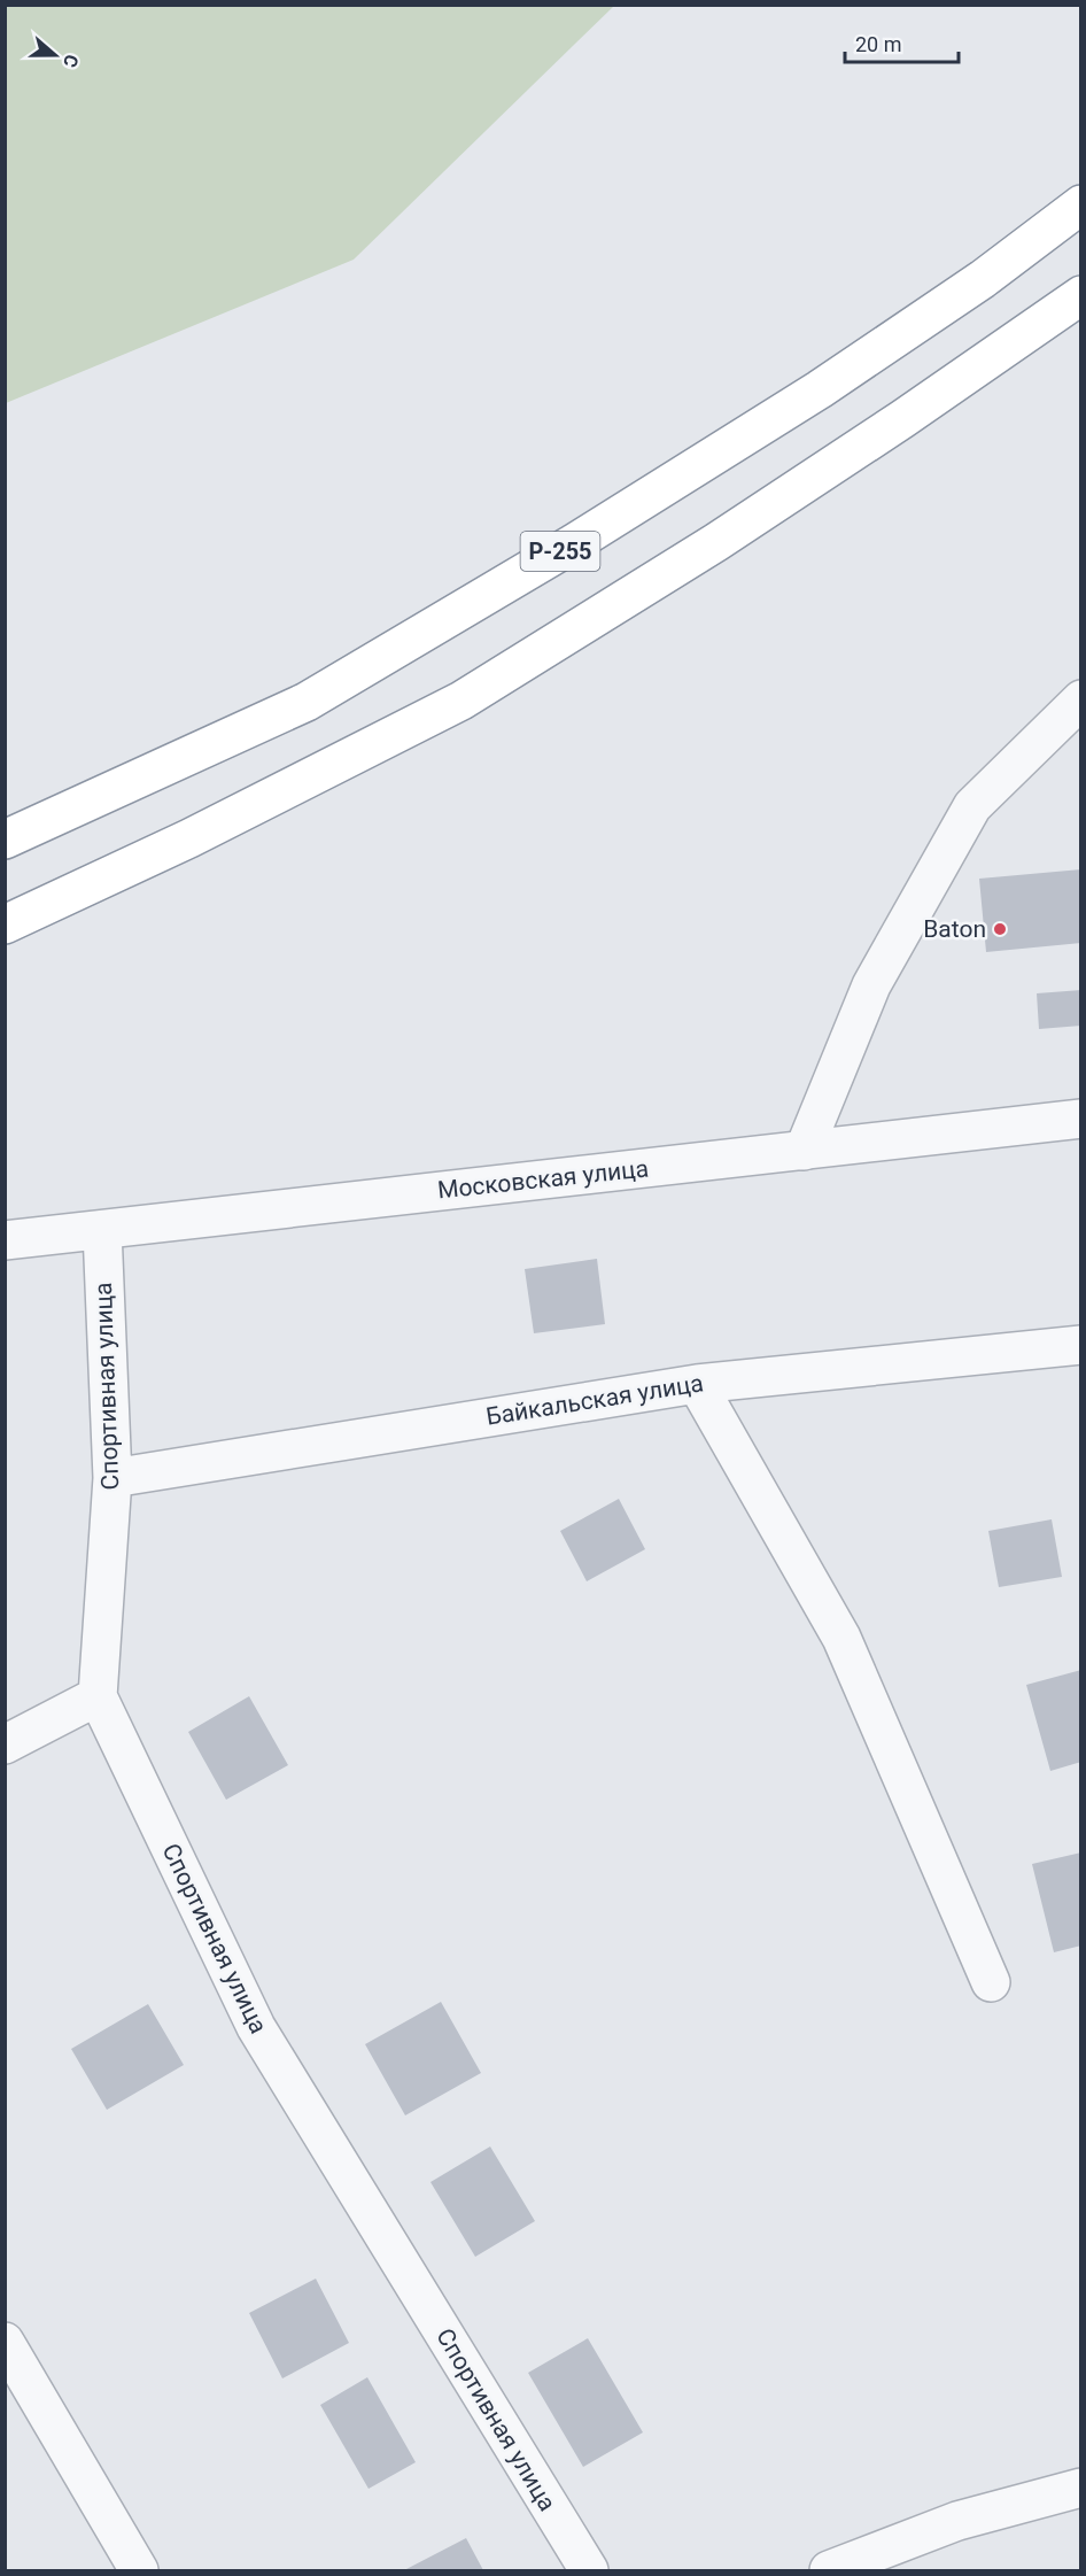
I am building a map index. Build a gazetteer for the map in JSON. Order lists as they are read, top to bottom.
{
  "streets": {
    "highway": ["Р-255"],
    "street": ["Московская улица", "Спортивная улица", "Байкальская улица"]
  },
  "crossings": [
    ["Московская улица", "Спортивная улица"],
    ["Спортивная улица", "Байкальская улица"]
  ],
  "places": ["Baton"],
  "scale_bar": "20 m",
  "north": "right"
}
